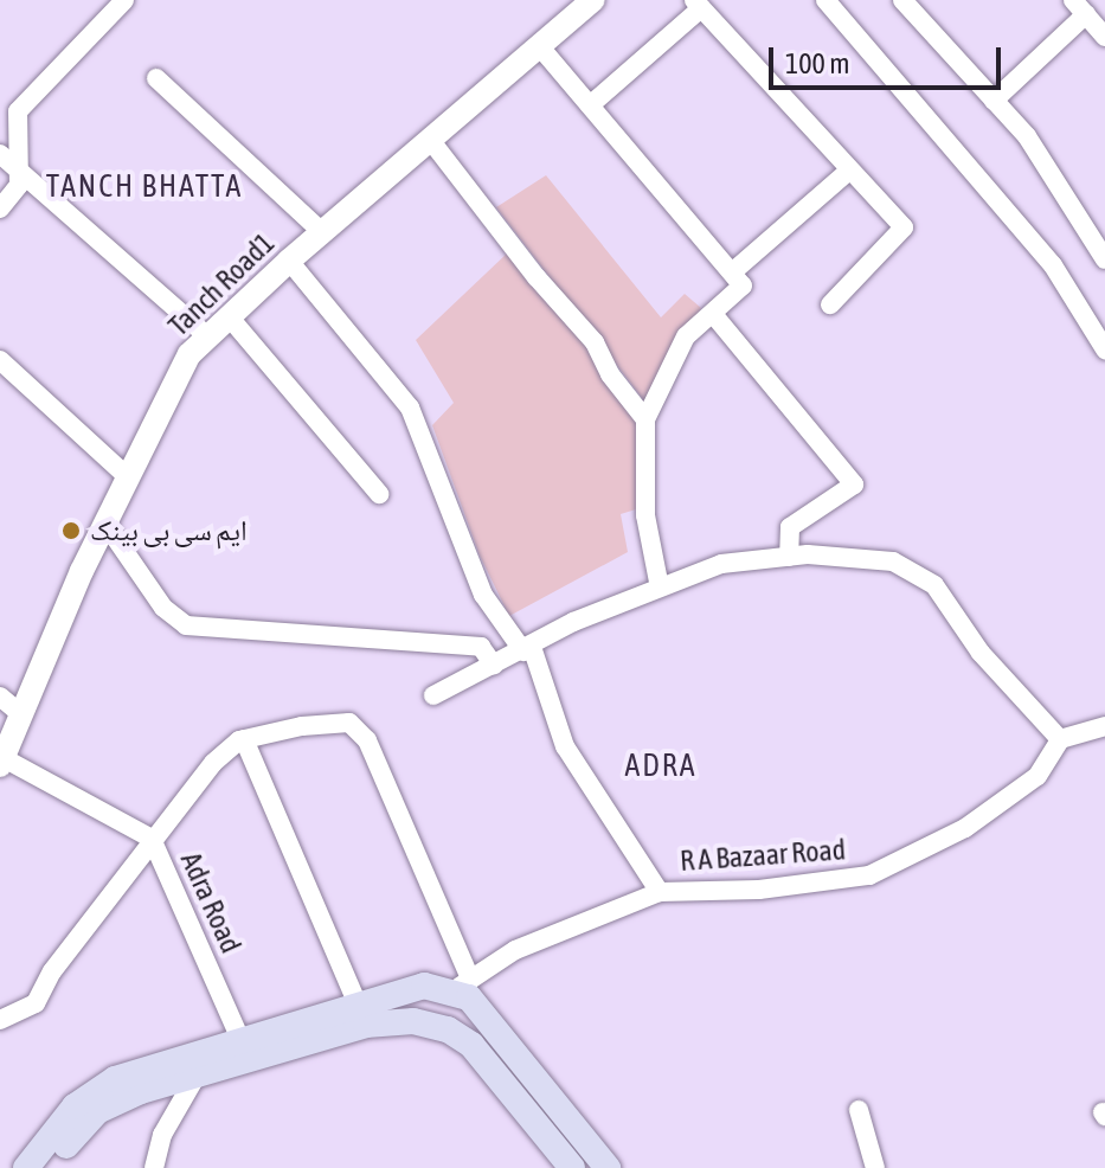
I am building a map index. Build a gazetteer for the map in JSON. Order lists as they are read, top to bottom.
{
  "streets": {
    "street": ["Tanch Road1", "R A Bazaar Road", "Adra Road"]
  },
  "crossings": [
    ["Tanch Road1", "Adra Road"]
  ],
  "districts": ["TANCH BHATTA", "ADRA"],
  "places": ["ایم سی بی بینک"],
  "scale_bar": "100 m"
}
